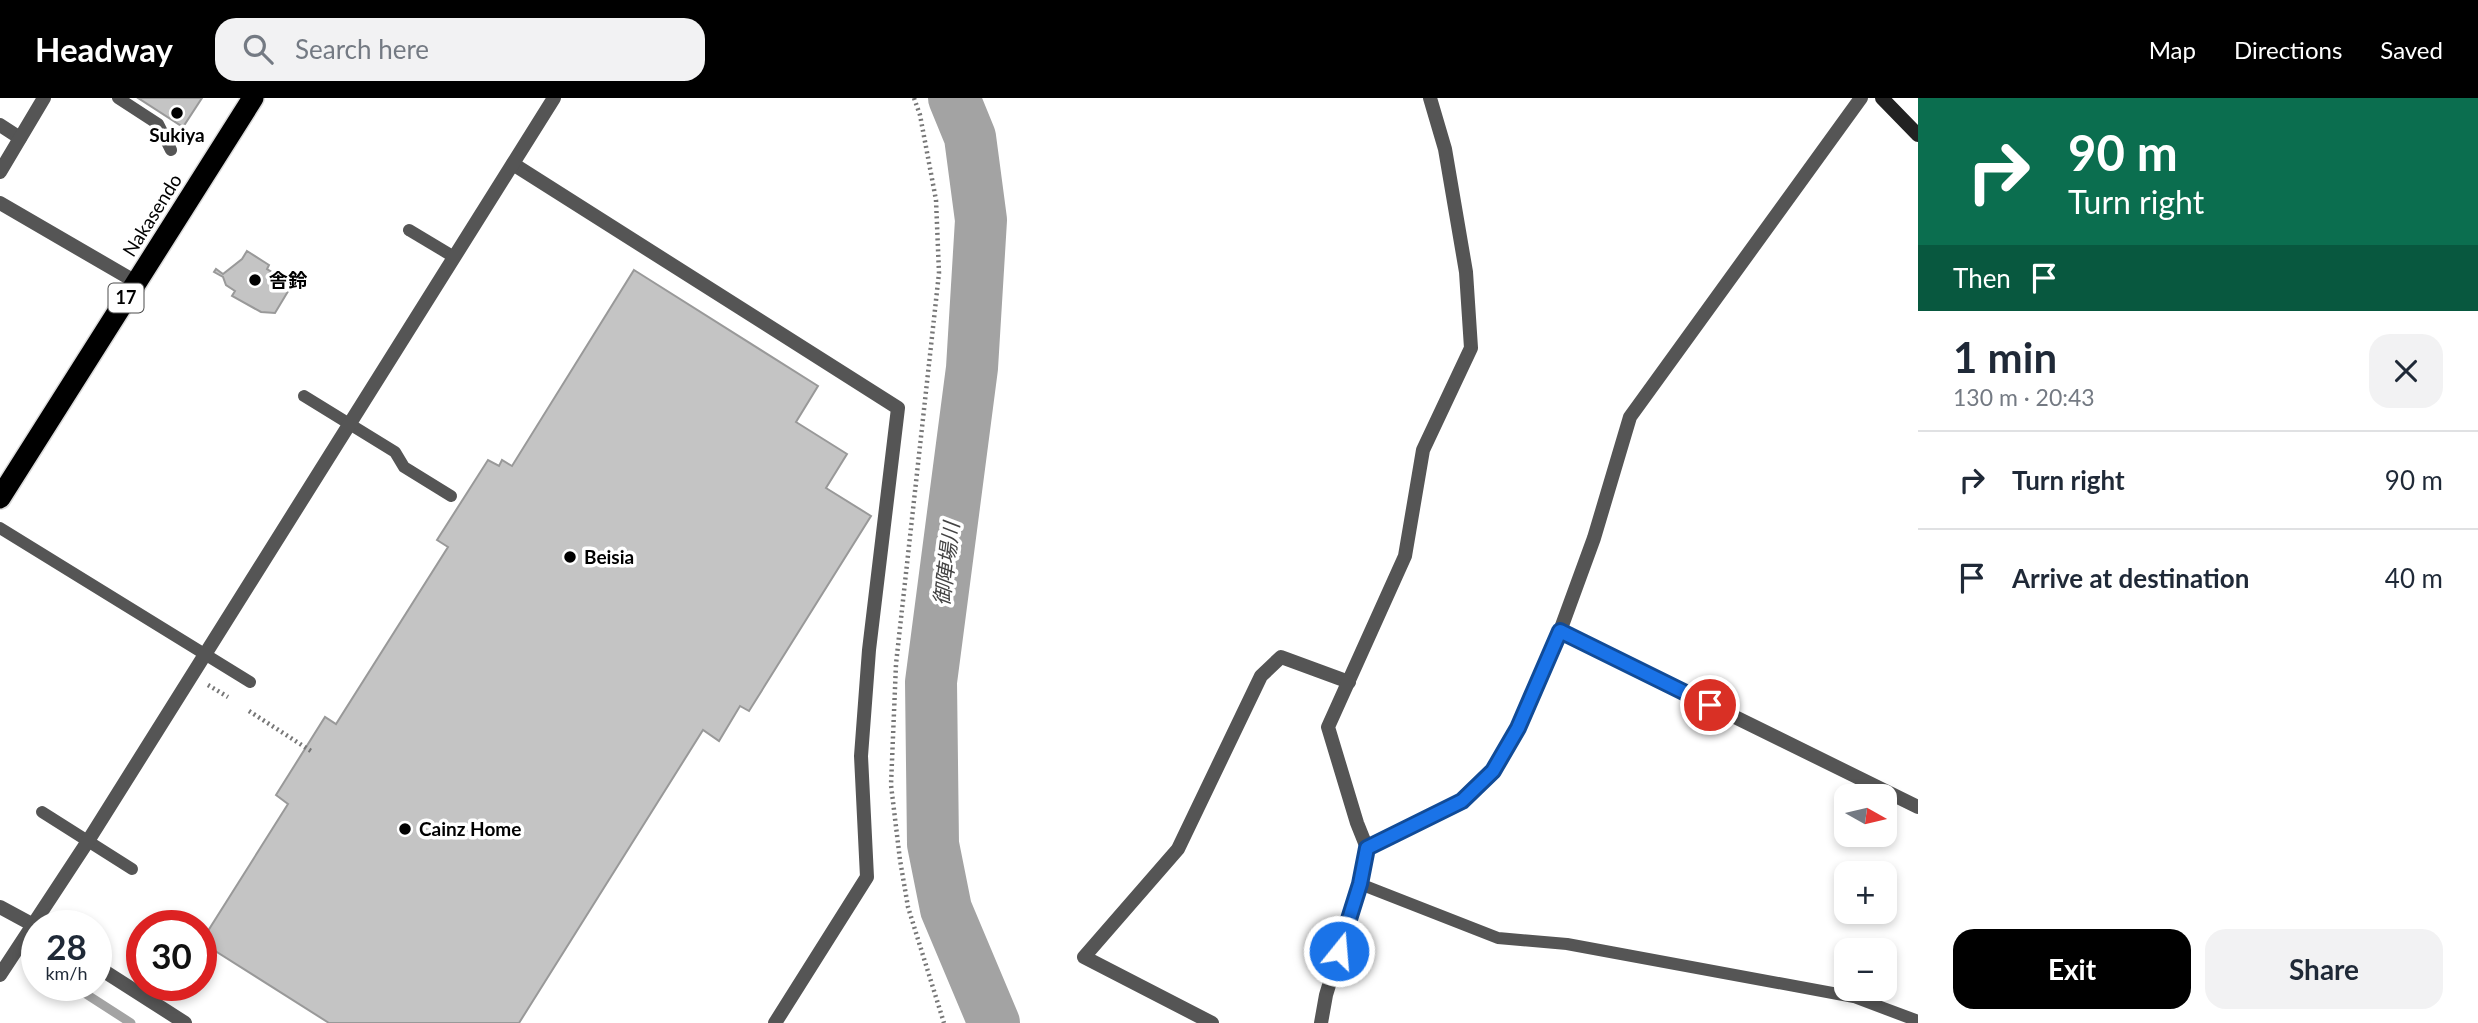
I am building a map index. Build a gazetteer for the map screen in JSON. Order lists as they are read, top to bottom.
{
  "streets": {
    "highway": ["Nakasendo", "17"]
  },
  "water": ["御陣場川"],
  "places": [
    "Sukiya",
    "舎鈴",
    "Beisia",
    "Cainz Home"
  ],
  "north": "right",
  "page": {
    "header": "Headway",
    "search": "Search here",
    "nav": ["Map", "Directions", "Saved"],
    "turn": ["90 m", "Turn right"],
    "then": "Then",
    "heading": ["1 min", "130 m · 20:43"],
    "list": [
      {
        "name": "Turn right",
        "value": "90 m"
      },
      {
        "name": "Arrive at destination",
        "value": "40 m"
      }
    ],
    "map_buttons": ["+", "−"],
    "speed": "28 km/h",
    "limit": "30",
    "buttons": ["Exit", "Share"]
  }
}
